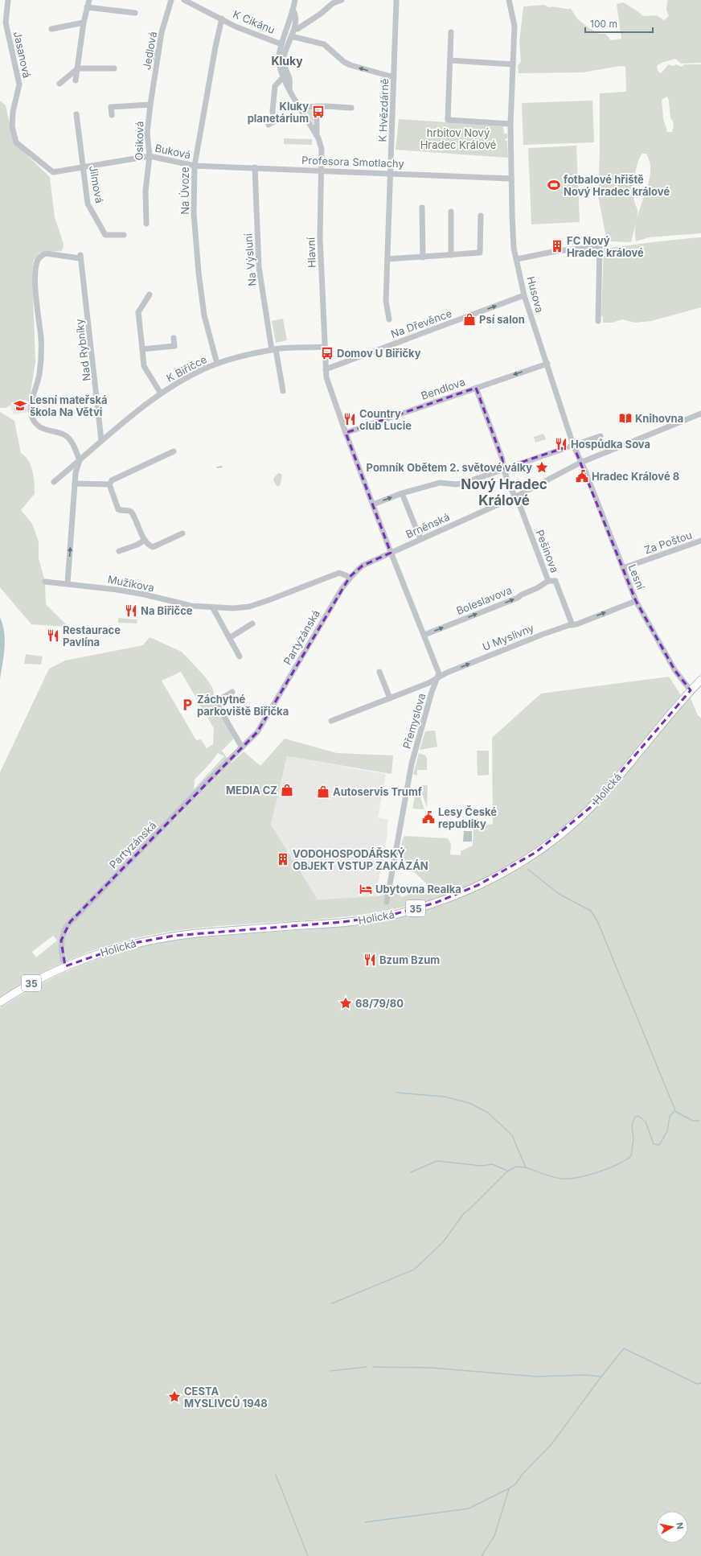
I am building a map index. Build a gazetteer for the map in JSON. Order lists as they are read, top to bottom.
{
  "streets": {
    "main road": ["Holická", "35"],
    "street": [
      "K Cikánu",
      "Jedlová",
      "Jasanová",
      "K Hvězdárně",
      "Osiková",
      "Buková",
      "Profesora Smotlachy",
      "Jilmová",
      "Na Úvoze",
      "Hlavní",
      "Na Výsluní",
      "Husova",
      "Na Dřevěnce",
      "Nad Rybníky",
      "K Biřičce",
      "Bendlova",
      "Brněnská",
      "Za Poštou",
      "Pešinova",
      "Lesní",
      "Mužíkova",
      "Boleslavova",
      "Partyzánská",
      "U Myslivny",
      "Přemyslova"
    ]
  },
  "crossings": [
    ["K Cikánu", "Na Úvoze"],
    ["K Cikánu", "Hlavní"],
    ["Jedlová", "Osiková"],
    ["Jasanová", "Buková"],
    ["K Hvězdárně", "Profesora Smotlachy"],
    ["Osiková", "Buková"],
    ["Buková", "Profesora Smotlachy"],
    ["Buková", "Jilmová"],
    ["Buková", "Na Úvoze"],
    ["Profesora Smotlachy", "Na Úvoze"],
    ["Profesora Smotlachy", "Hlavní"],
    ["Profesora Smotlachy", "Na Výsluní"],
    ["Profesora Smotlachy", "Husova"],
    ["Na Úvoze", "K Biřičce"],
    ["Hlavní", "Na Dřevěnce"],
    ["Hlavní", "K Biřičce"],
    ["Hlavní", "Bendlova"],
    ["Hlavní", "Přemyslova"],
    ["Na Výsluní", "K Biřičce"],
    ["Husova", "Na Dřevěnce"],
    ["Husova", "Bendlova"],
    ["Husova", "Brněnská"],
    ["Husova", "Lesní"],
    ["Nad Rybníky", "K Biřičce"],
    ["Bendlova", "Pešinova"],
    ["Bendlova", "Přemyslova"],
    ["Brněnská", "Pešinova"],
    ["Brněnská", "Lesní"],
    ["Brněnská", "Partyzánská"],
    ["Brněnská", "Přemyslova"],
    ["Za Poštou", "Lesní"],
    ["Pešinova", "Boleslavova"],
    ["Pešinova", "U Myslivny"],
    ["Lesní", "U Myslivny"],
    ["Lesní", "Holická"],
    ["Mužíkova", "Partyzánská"],
    ["Boleslavova", "Přemyslova"],
    ["Partyzánská", "Přemyslova"],
    ["Partyzánská", "Holická"],
    ["Partyzánská", "35"],
    ["U Myslivny", "Přemyslova"],
    ["Holická", "35"]
  ],
  "one_way": [
    "Na Dřevěnce",
    "Bendlova",
    "Boleslavova",
    "U Myslivny"
  ],
  "districts": ["Kluky", "Nový Hradec Králové"],
  "parks": ["hrbitov Nový Hradec Králové"],
  "places": {
    "bus stop": ["Kluky planetárium", "Domov U Biřičky"],
    "sports": ["fotbalové hřiště Nový Hradec králové"],
    "building": ["FC Nový Hradec králové", "VODOHOSPODÁŘSKÝ OBJEKT VSTUP ZAKÁZÁN"],
    "shop": ["Psí salon", "MEDIA CZ", "Autoservis Trumf"],
    "school or university": ["Lesní mateřská škola Na Větvi"],
    "library": ["Knihovna"],
    "restaurant": [
      "Country club Lucie",
      "Hospůdka Sova",
      "Na Biřičce",
      "Restaurace Pavlína",
      "Bzum Bzum"
    ],
    "place": ["Pomník Obětem 2. světové války", "68/79/80", "CESTA MYSLIVCŮ 1948"],
    "public building": ["Hradec Králové 8", "Lesy České republiky"],
    "parking": ["Záchytné parkoviště Biřička"],
    "hotel": ["Ubytovna Realka"]
  },
  "scale_bar": "100 m",
  "north": "right"
}
